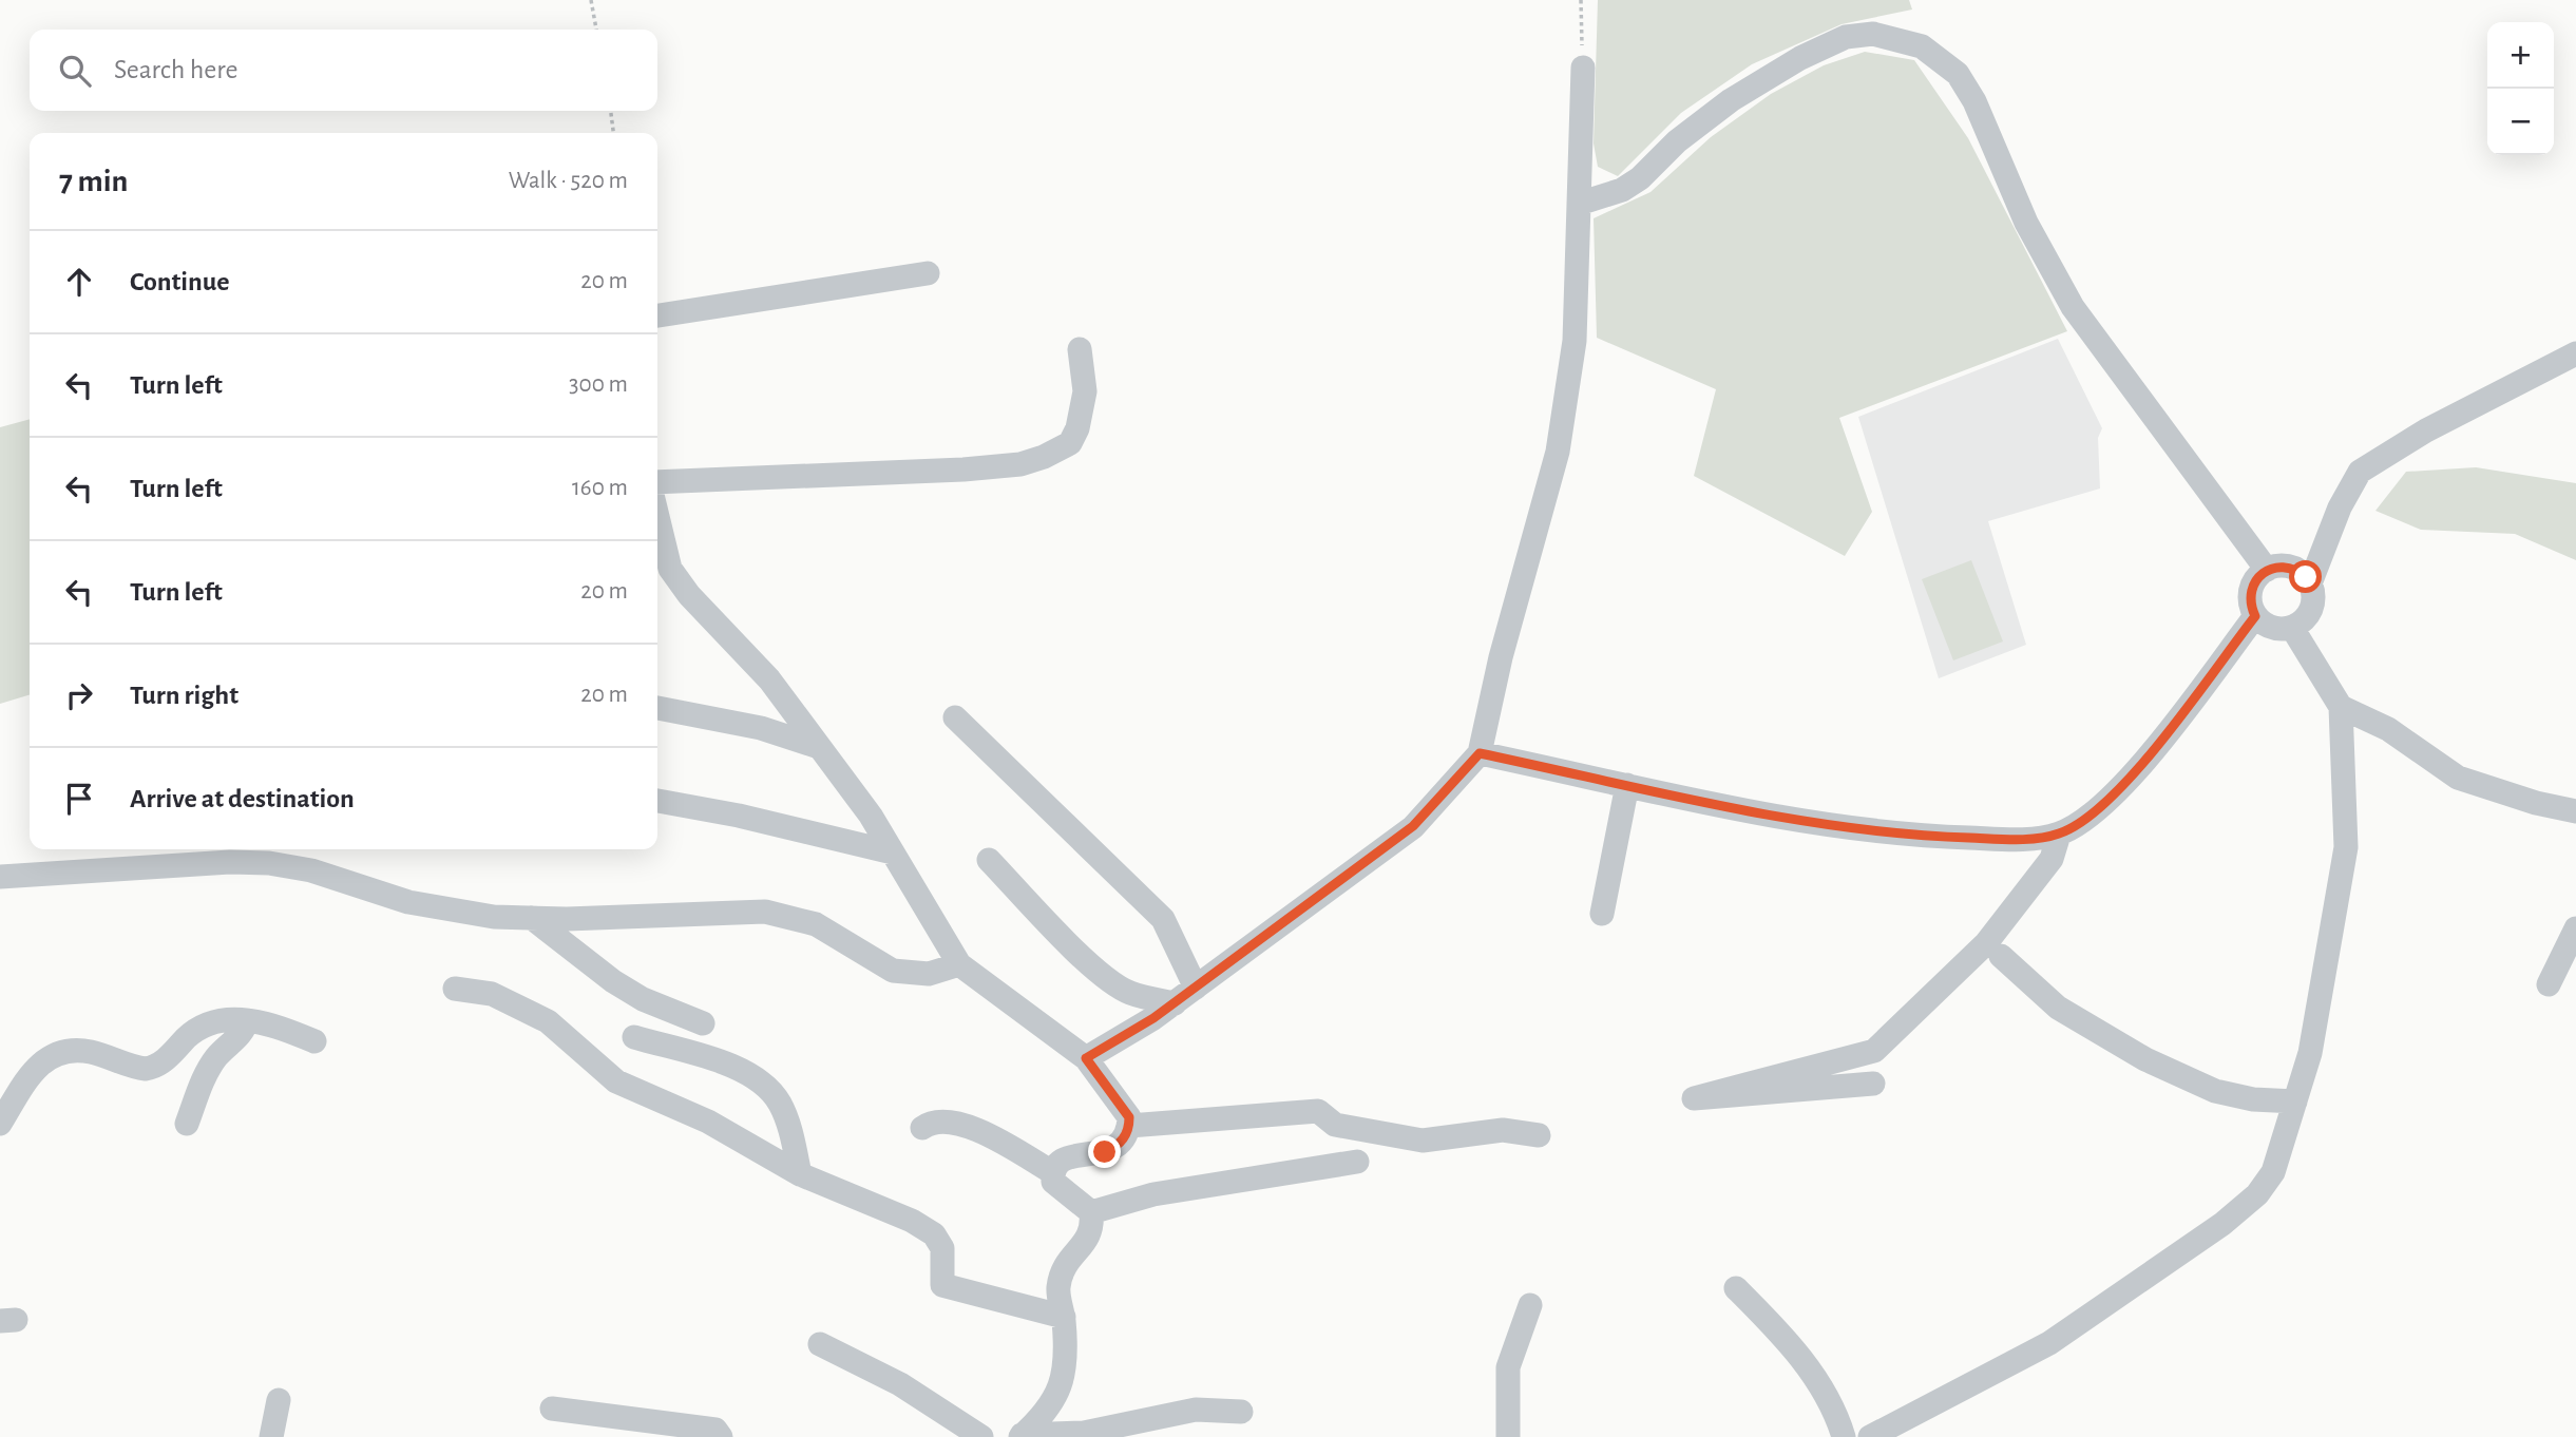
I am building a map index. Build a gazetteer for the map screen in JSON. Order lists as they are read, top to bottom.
{
  "page": {
    "map_buttons": ["+", "−"],
    "search": "Search here",
    "heading": ["7 min", "Walk · 520 m"],
    "list": [
      ["Continue", "20 m"],
      ["Turn left", "300 m"],
      ["Turn left", "160 m"],
      ["Turn left", "20 m"],
      ["Turn right", "20 m"],
      "Arrive at destination"
    ]
  }
}
